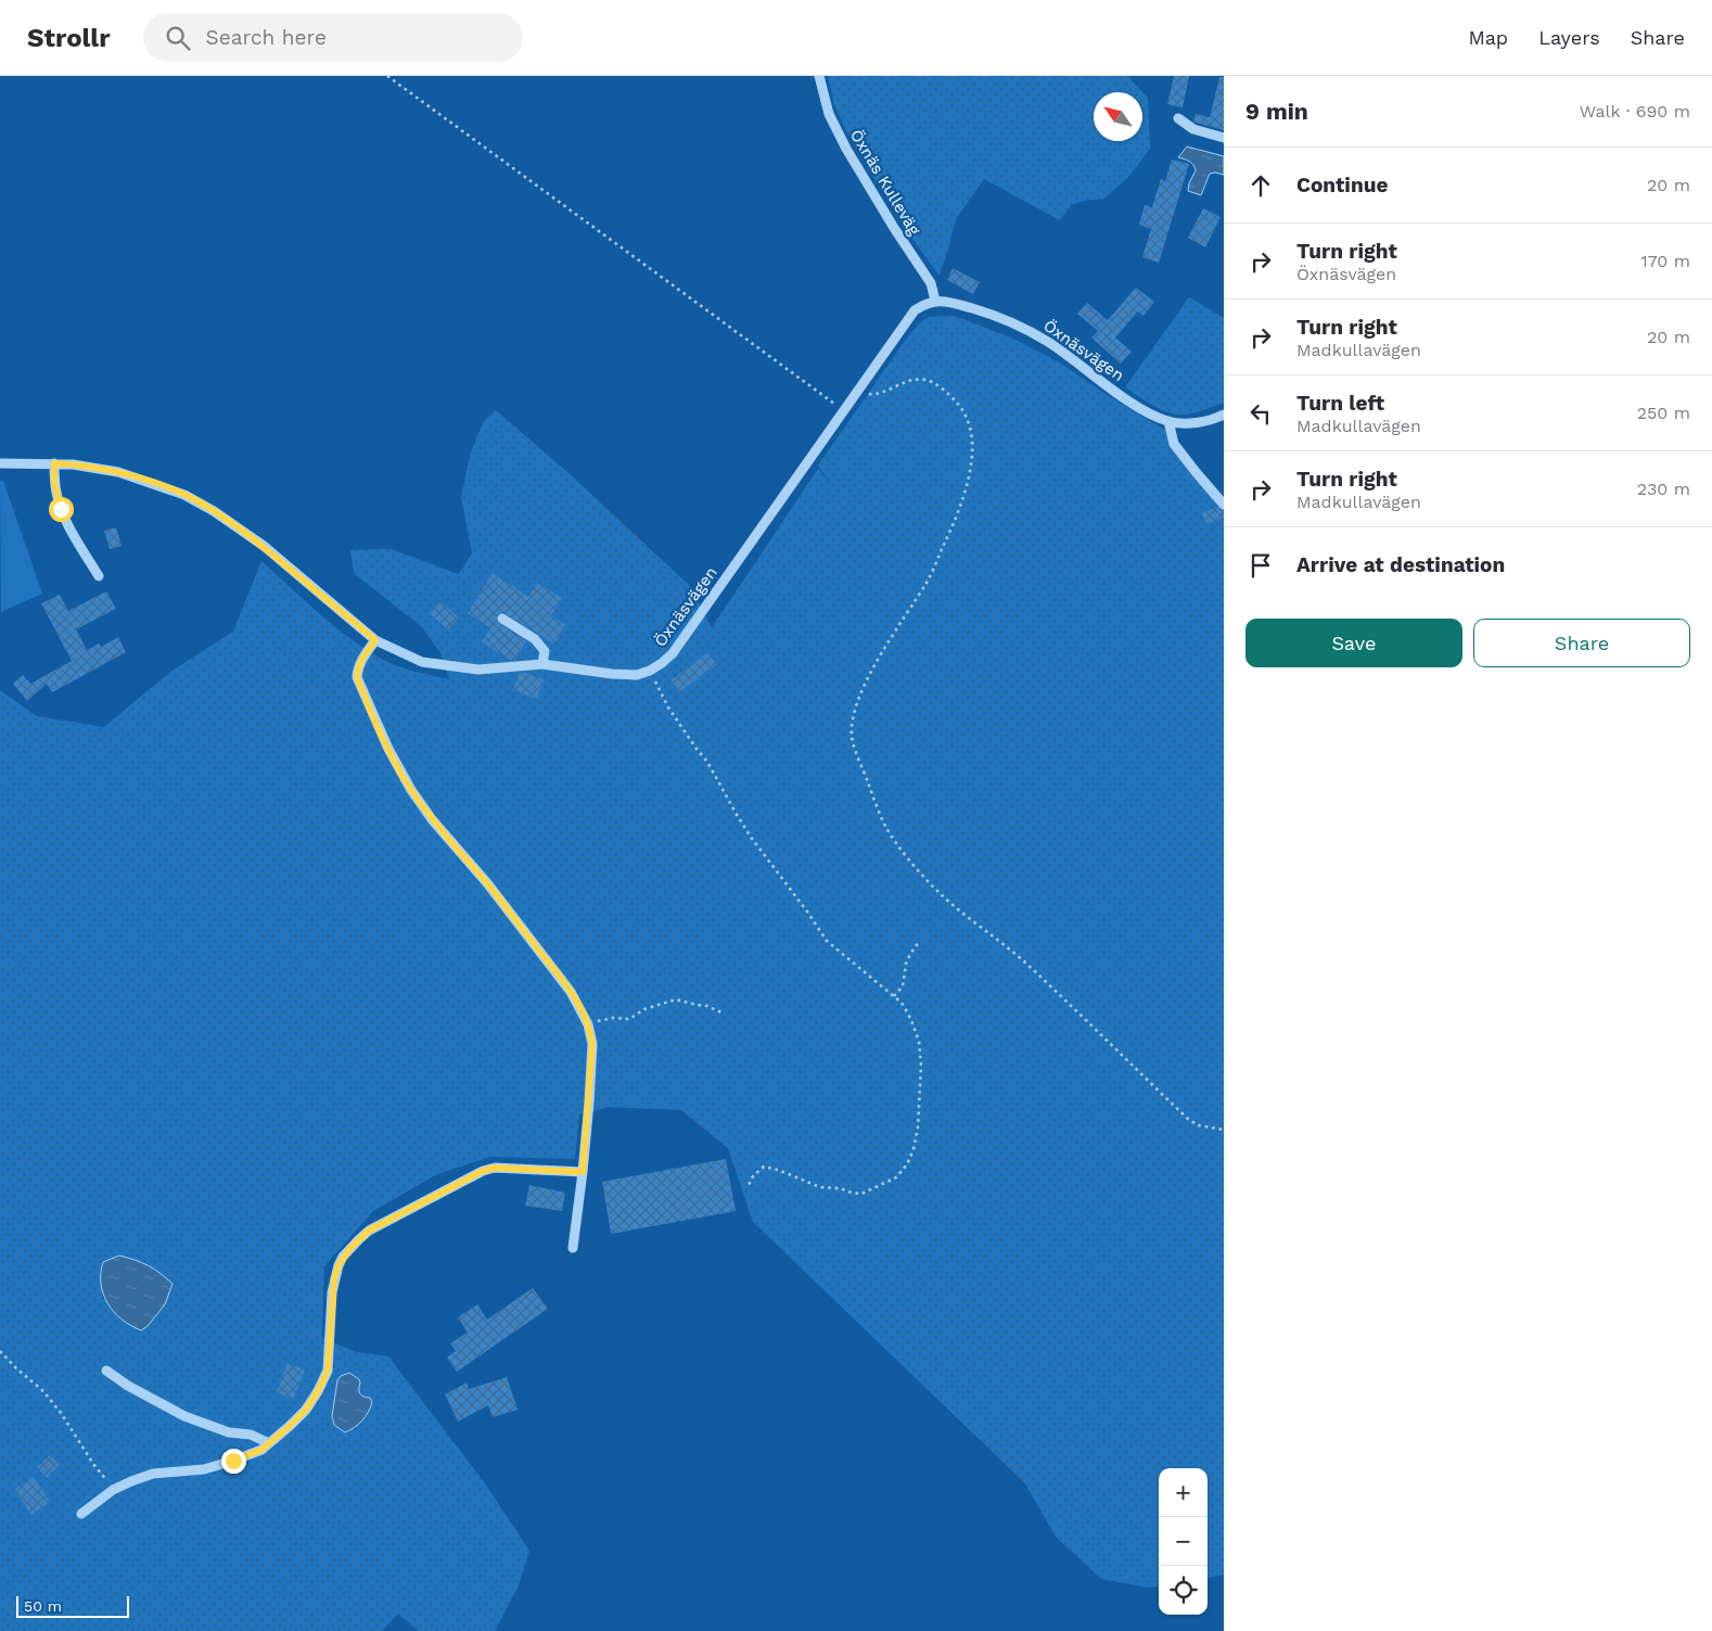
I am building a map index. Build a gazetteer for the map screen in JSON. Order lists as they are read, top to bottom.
{
  "streets": {
    "street": ["Öxnäs Kulleväg", "Öxnäsvägen"]
  },
  "crossings": [
    ["Öxnäs Kulleväg", "Öxnäsvägen"]
  ],
  "scale_bar": "50 m",
  "north": "top left",
  "page": {
    "header": "Strollr",
    "search": "Search here",
    "nav": ["Map", "Layers", "Share"],
    "heading": ["9 min", "Walk · 690 m"],
    "list": [
      ["Continue", "20 m"],
      ["Turn right", "Öxnäsvägen", "170 m"],
      ["Turn right", "Madkullavägen", "20 m"],
      ["Turn left", "Madkullavägen", "250 m"],
      ["Turn right", "Madkullavägen", "230 m"],
      "Arrive at destination"
    ],
    "buttons": ["Save", "Share"],
    "map_buttons": ["+", "−"],
    "scale": "50 m"
  }
}
